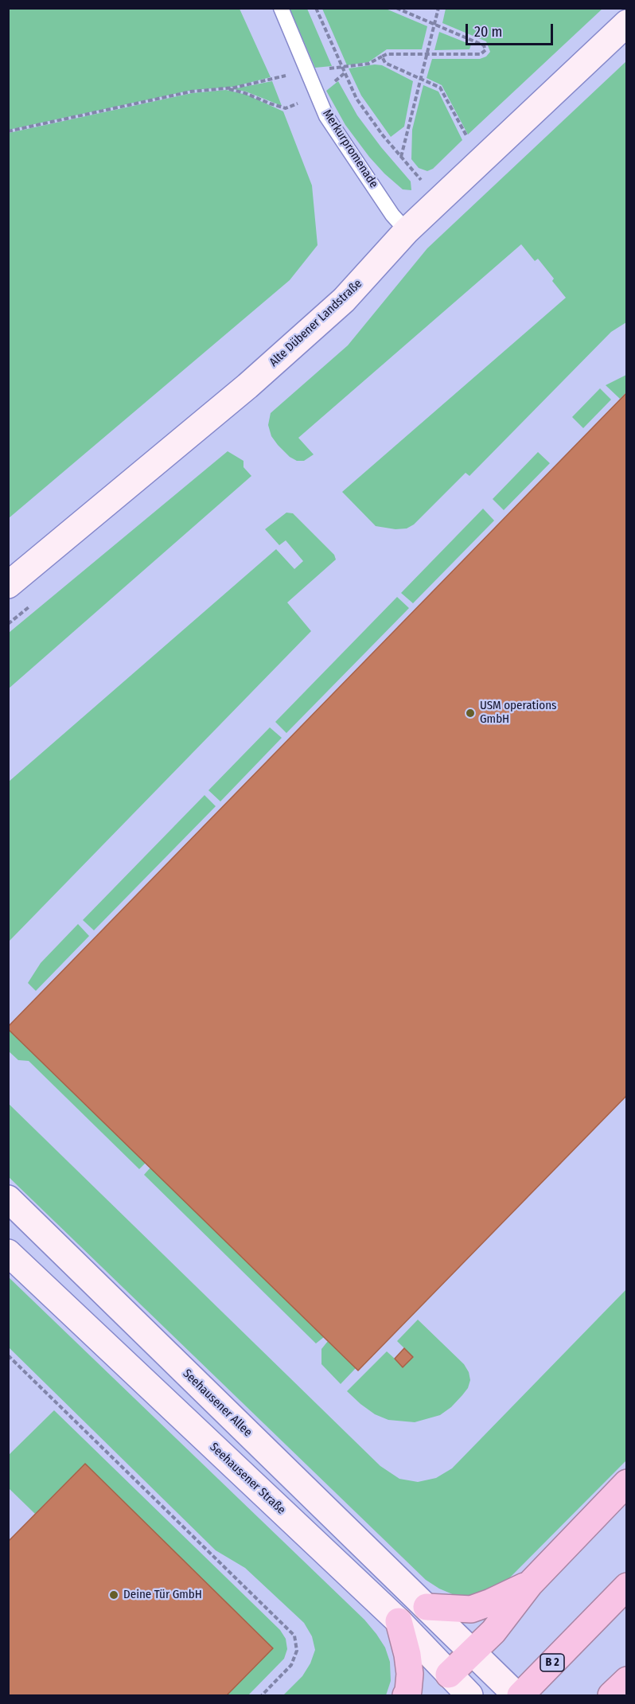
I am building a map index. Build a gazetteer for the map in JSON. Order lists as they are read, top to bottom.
{
  "streets": {
    "highway": ["B 2"],
    "main road": ["Alte Dübener Landstraße", "Seehausener Allee", "Seehausener Straße"],
    "lane": ["Merkurpromenade"]
  },
  "crossings": [
    ["Merkurpromenade", "Alte Dübener Landstraße"]
  ],
  "places": ["USM operations GmbH", "Deine Tür GmbH"],
  "scale_bar": "20 m"
}
